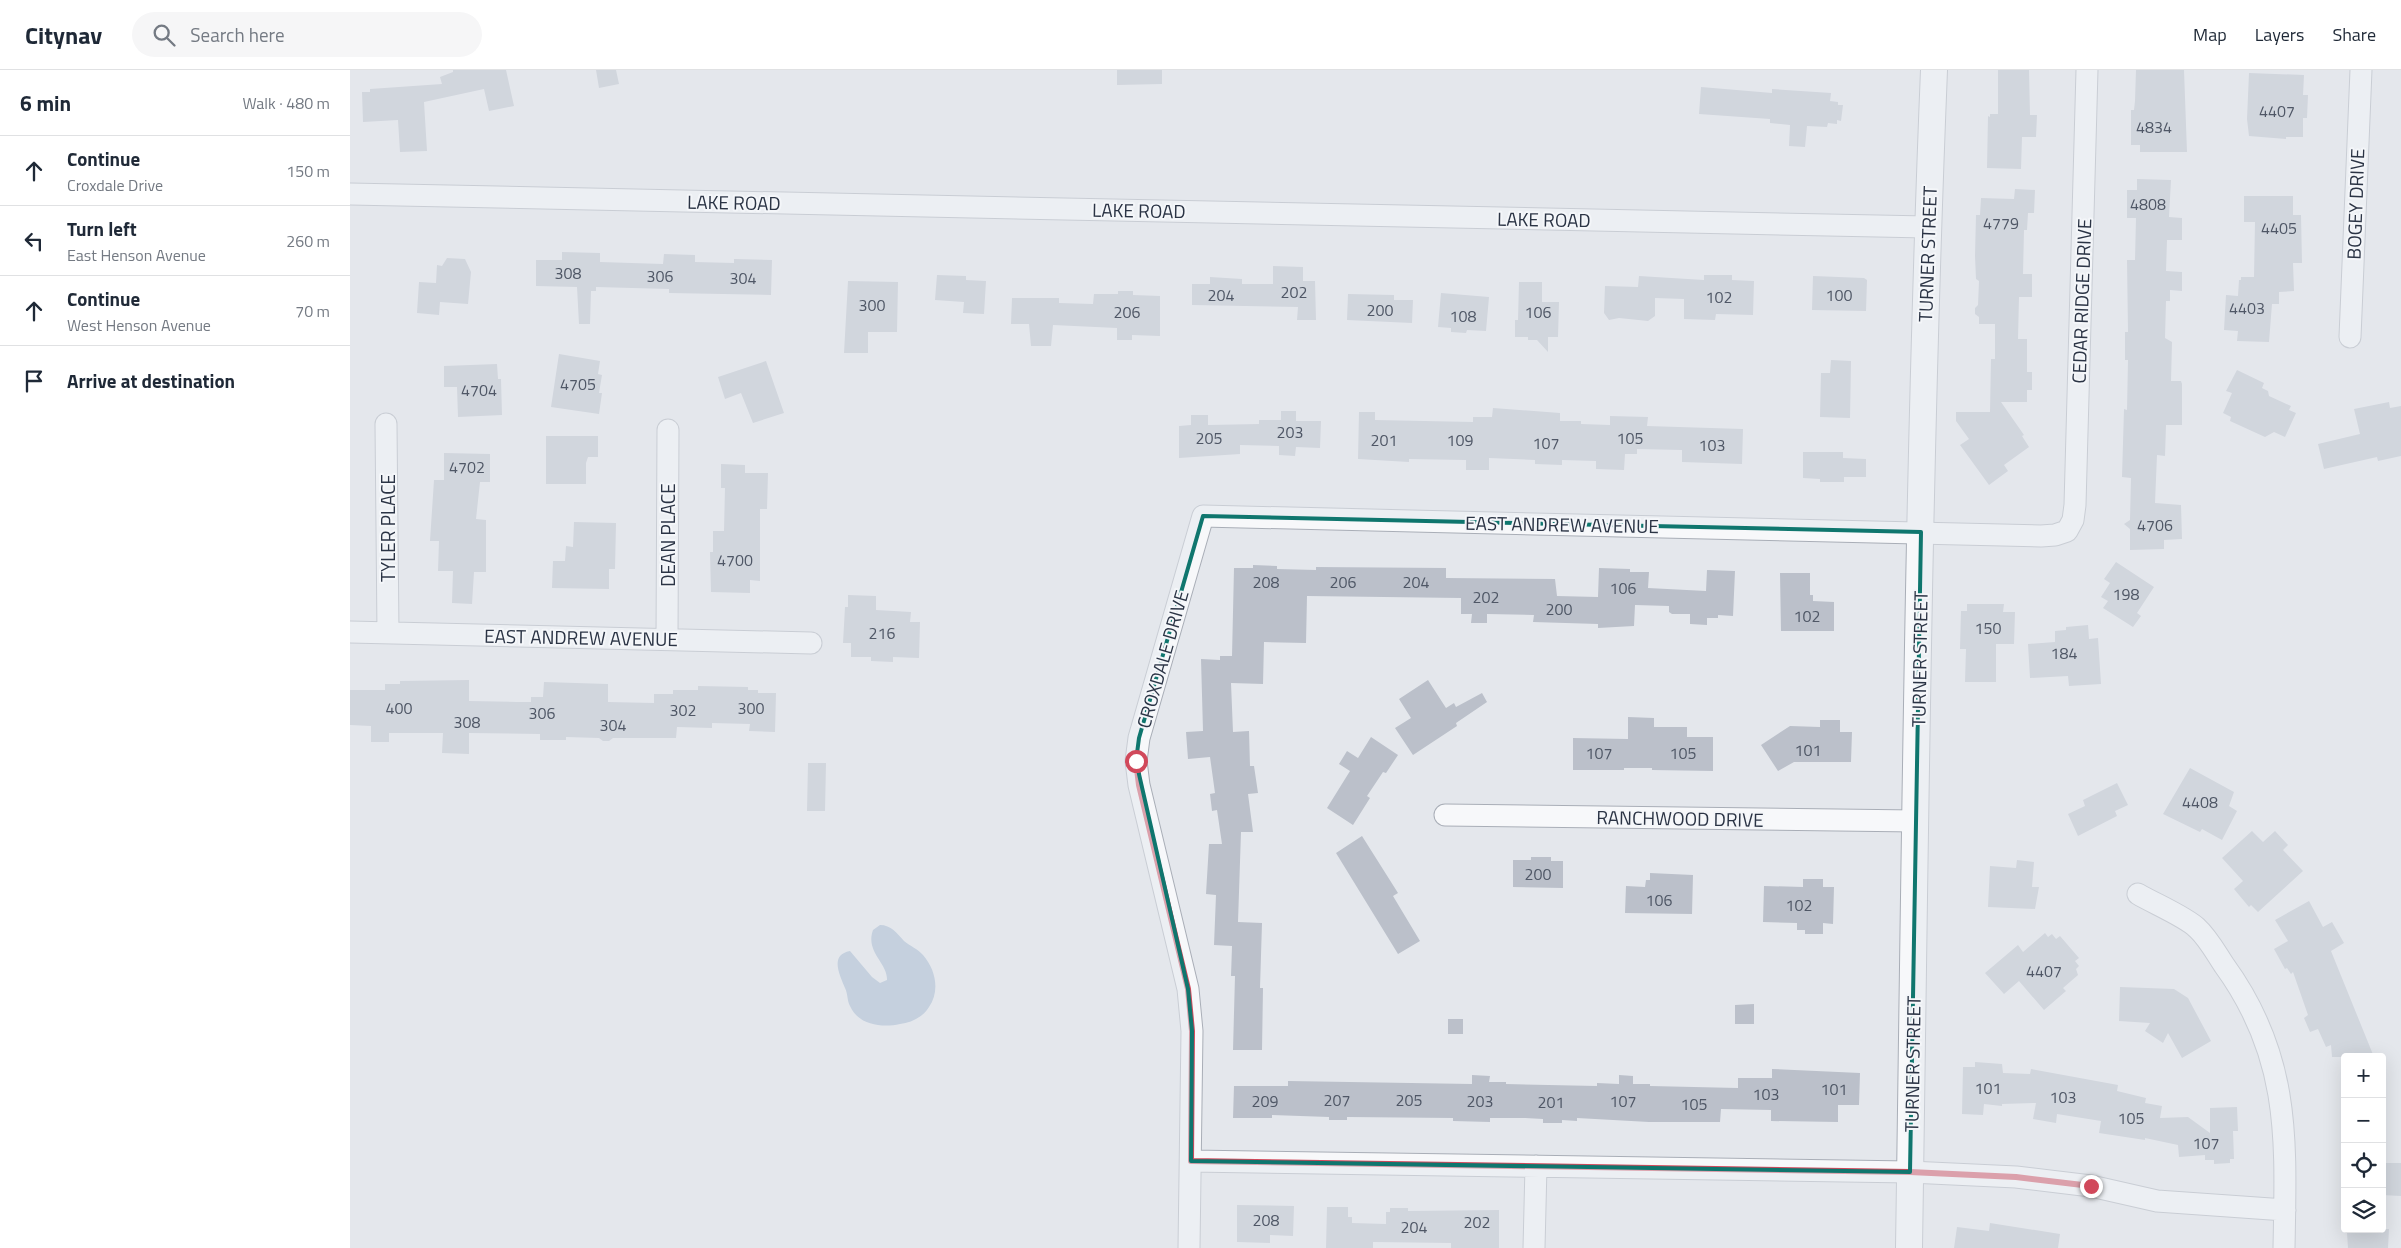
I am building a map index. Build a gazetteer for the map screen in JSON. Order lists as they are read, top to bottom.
{
  "streets": {
    "street": [
      "LAKE ROAD",
      "BOGEY DRIVE",
      "TURNER STREET",
      "CEDAR RIDGE DRIVE",
      "EAST ANDREW AVENUE",
      "TYLER PLACE",
      "DEAN PLACE",
      "CROXDALE DRIVE",
      "RANCHWOOD DRIVE"
    ]
  },
  "crossings": [
    ["LAKE ROAD", "TURNER STREET"],
    ["TURNER STREET", "EAST ANDREW AVENUE"],
    ["TURNER STREET", "RANCHWOOD DRIVE"],
    ["CEDAR RIDGE DRIVE", "EAST ANDREW AVENUE"],
    ["EAST ANDREW AVENUE", "TYLER PLACE"],
    ["EAST ANDREW AVENUE", "DEAN PLACE"],
    ["EAST ANDREW AVENUE", "CROXDALE DRIVE"]
  ],
  "house_numbers": [
    "4407",
    "4834",
    "4808",
    "4779",
    "4405",
    "308",
    "306",
    "304",
    "202",
    "204",
    "100",
    "102",
    "300",
    "4403",
    "200",
    "206",
    "106",
    "108",
    "4705",
    "4704",
    "203",
    "205",
    "105",
    "201",
    "109",
    "107",
    "103",
    "4702",
    "4706",
    "4700",
    "208",
    "206",
    "204",
    "106",
    "198",
    "202",
    "200",
    "102",
    "150",
    "216",
    "184",
    "400",
    "300",
    "302",
    "306",
    "308",
    "304",
    "101",
    "107",
    "105",
    "4408",
    "200",
    "106",
    "102",
    "4407",
    "101",
    "101",
    "103",
    "103",
    "207",
    "205",
    "209",
    "203",
    "107",
    "201",
    "105",
    "105",
    "107",
    "208",
    "202",
    "204"
  ],
  "page": {
    "header": "Citynav",
    "search": "Search here",
    "nav": ["Map", "Layers", "Share"],
    "heading": ["6 min", "Walk · 480 m"],
    "list": [
      ["Continue", "Croxdale Drive", "150 m"],
      ["Turn left", "East Henson Avenue", "260 m"],
      ["Continue", "West Henson Avenue", "70 m"],
      "Arrive at destination"
    ],
    "map_buttons": ["+", "−"]
  }
}
